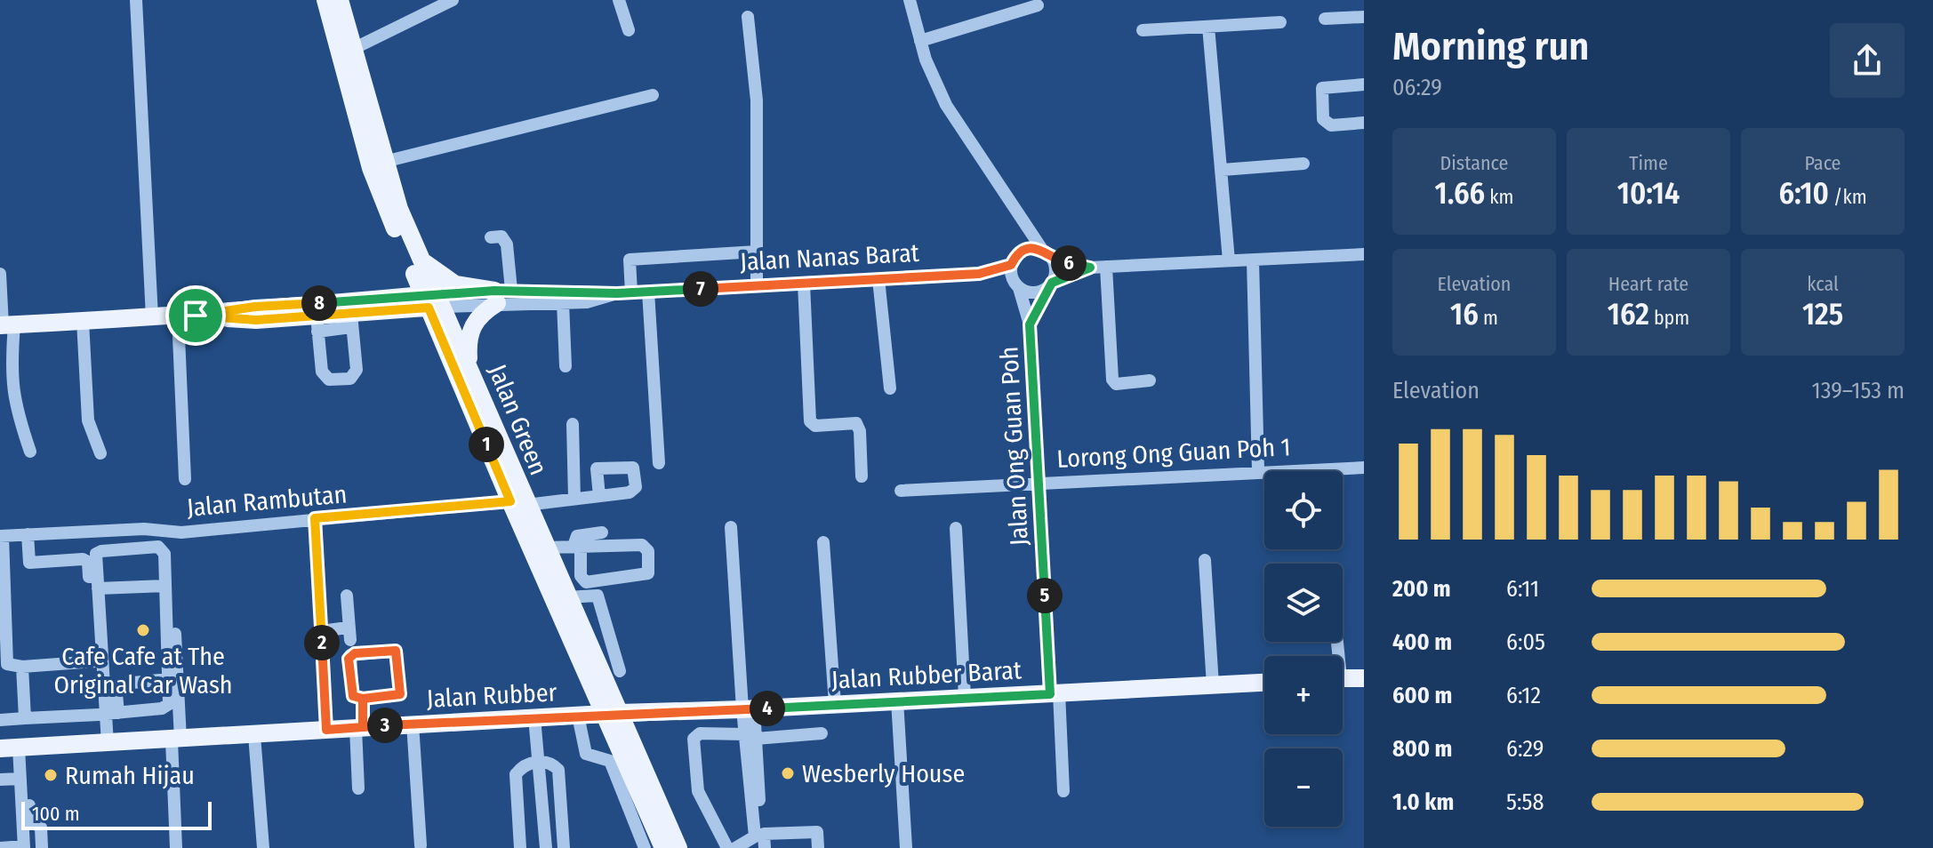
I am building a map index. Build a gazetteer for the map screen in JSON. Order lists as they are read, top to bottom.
{
  "streets": {
    "main road": ["Jalan Green", "Jalan Rubber Barat", "Jalan Rubber"],
    "street": [
      "Jalan Nanas Barat",
      "Jalan Ong Guan Poh",
      "Lorong Ong Guan Poh 1",
      "Jalan Rambutan"
    ]
  },
  "crossings": [
    ["Jalan Nanas Barat", "Jalan Ong Guan Poh"],
    ["Jalan Green", "Jalan Rambutan"],
    ["Jalan Green", "Jalan Rubber Barat"],
    ["Jalan Green", "Jalan Rubber"],
    ["Jalan Ong Guan Poh", "Lorong Ong Guan Poh 1"],
    ["Jalan Ong Guan Poh", "Jalan Rubber Barat"],
    ["Jalan Rubber Barat", "Jalan Rubber"]
  ],
  "places": ["Cafe Cafe at The Original Car Wash", "Wesberly House", "Rumah Hijau"],
  "scale_bar": "100 m",
  "page": {
    "heading": ["Morning run", "06:29"],
    "stats": [
      ["Distance", "1.66 km"],
      ["Time", "10:14"],
      ["Pace", "6:10 /km"],
      ["Elevation", "16 m"],
      ["Heart rate", "162 bpm"],
      ["kcal", "125"]
    ],
    "pins": [
      "6",
      "7",
      "8",
      "1",
      "5",
      "2",
      "4",
      "3"
    ],
    "chart": ["Elevation", "139–153 m"],
    "map_buttons": ["+", "−"],
    "list": [
      {
        "name": "200 m",
        "note": "6:11"
      },
      {
        "name": "400 m",
        "note": "6:05"
      },
      {
        "name": "600 m",
        "note": "6:12"
      },
      {
        "name": "800 m",
        "note": "6:29"
      },
      {
        "name": "1.0 km",
        "note": "5:58"
      }
    ],
    "scale": "100 m"
  }
}
